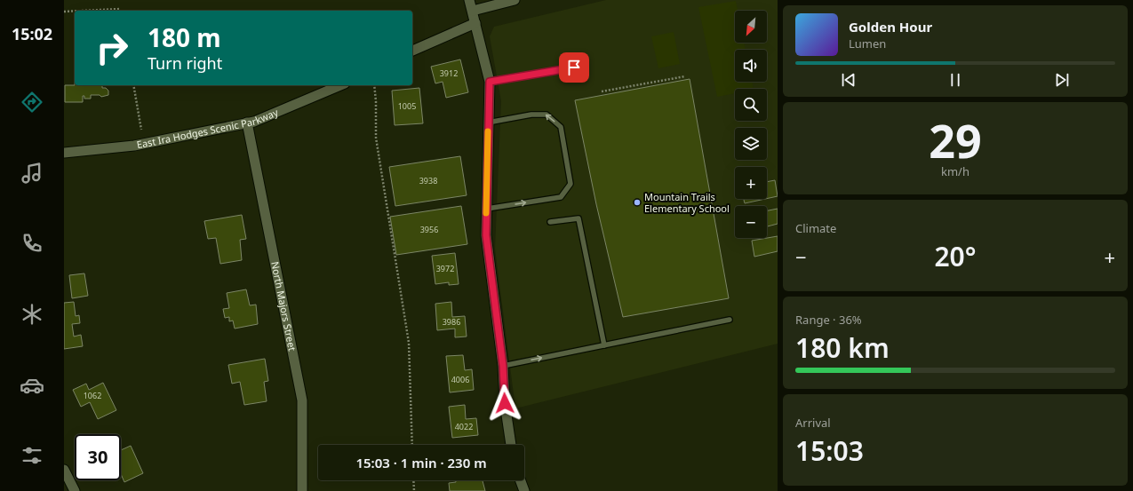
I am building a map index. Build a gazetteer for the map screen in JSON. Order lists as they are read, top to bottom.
{
  "streets": {
    "street": ["East Ira Hodges Scenic Parkway", "North Majors Street"]
  },
  "crossings": [
    ["East Ira Hodges Scenic Parkway", "North Majors Street"]
  ],
  "places": ["Mountain Trails Elementary School"],
  "house_numbers": [
    "3912",
    "1005",
    "3938",
    "3956",
    "3972",
    "3986",
    "4006",
    "1062",
    "4022"
  ],
  "north": "bottom left",
  "page": {
    "tabs": "15:02",
    "map_buttons": ["+", "−"],
    "turn": ["180 m", "Turn right"],
    "song": ["Golden Hour", "Lumen"],
    "tile": [
      ["29", "km/h"],
      "Climate",
      ["Range · 36%", "180 km"],
      ["Arrival", "15:03"]
    ],
    "heat": ["−", "20°", "+"],
    "limit": "30",
    "trip": "15:03 · 1 min · 230 m"
  }
}
